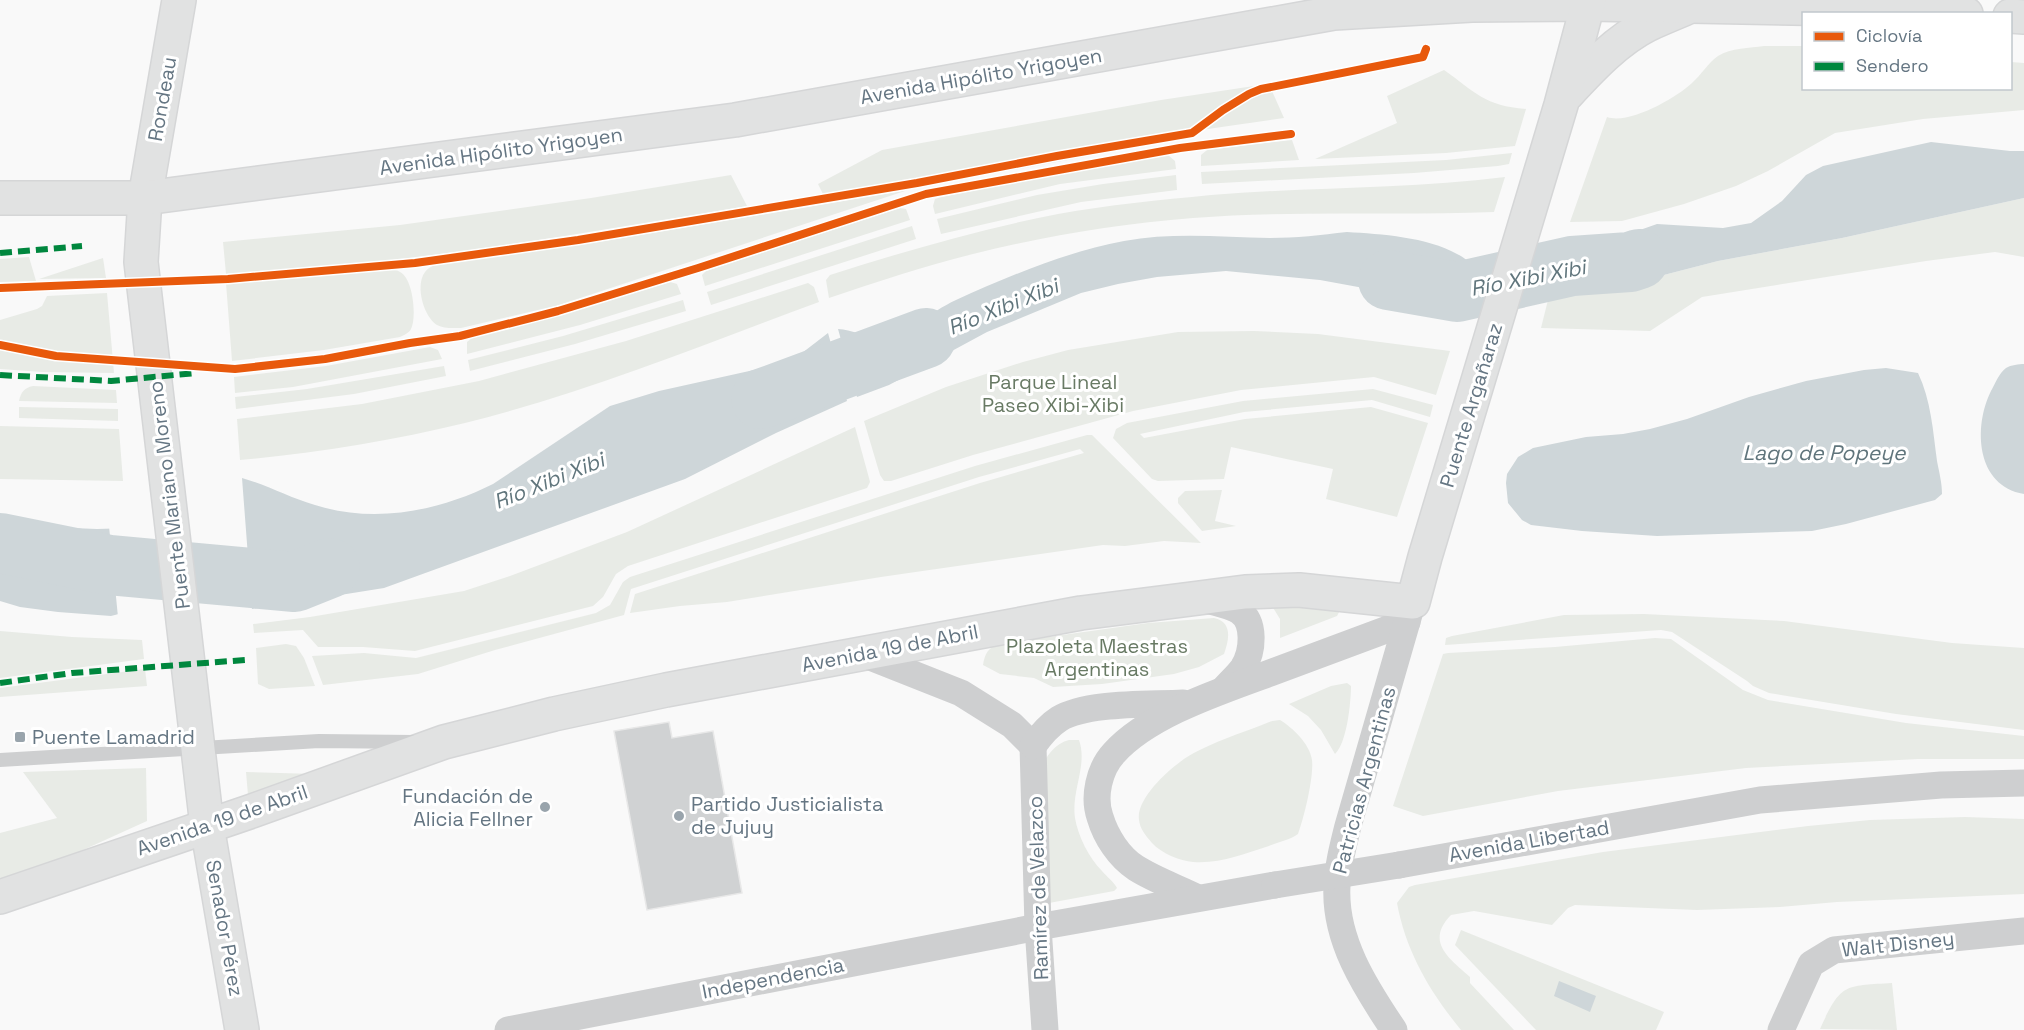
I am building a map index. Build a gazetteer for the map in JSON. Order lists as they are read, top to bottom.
{
  "streets": {
    "main road": [
      "Avenida Hipólito Yrigoyen",
      "Rondeau",
      "Puente Argañaraz",
      "Puente Mariano Moreno",
      "Avenida 19 de Abril",
      "Patricias Argentinas",
      "Senador Pérez"
    ],
    "street": [
      "Avenida Libertad",
      "Ramírez de Velazco",
      "Walt Disney",
      "Independencia"
    ]
  },
  "crossings": [
    ["Avenida Hipólito Yrigoyen", "Rondeau"],
    ["Avenida Hipólito Yrigoyen", "Puente Argañaraz"],
    ["Avenida Hipólito Yrigoyen", "Puente Mariano Moreno"],
    ["Rondeau", "Puente Mariano Moreno"],
    ["Puente Argañaraz", "Patricias Argentinas"],
    ["Puente Mariano Moreno", "Avenida 19 de Abril"],
    ["Puente Mariano Moreno", "Senador Pérez"],
    ["Avenida 19 de Abril", "Patricias Argentinas"],
    ["Avenida 19 de Abril", "Senador Pérez"],
    ["Avenida Libertad", "Ramírez de Velazco"],
    ["Avenida Libertad", "Independencia"],
    ["Ramírez de Velazco", "Independencia"]
  ],
  "water": ["Río Xibi Xibi", "Lago de Popeye"],
  "parks": ["Parque Lineal Paseo Xibi-Xibi", "Plazoleta Maestras Argentinas"],
  "places": {
    "transit": ["Puente Lamadrid"],
    "other": ["Fundación de Alicia Fellner", "Partido Justicialista de Jujuy"]
  },
  "legend": ["Ciclovía", "Sendero"]
}
